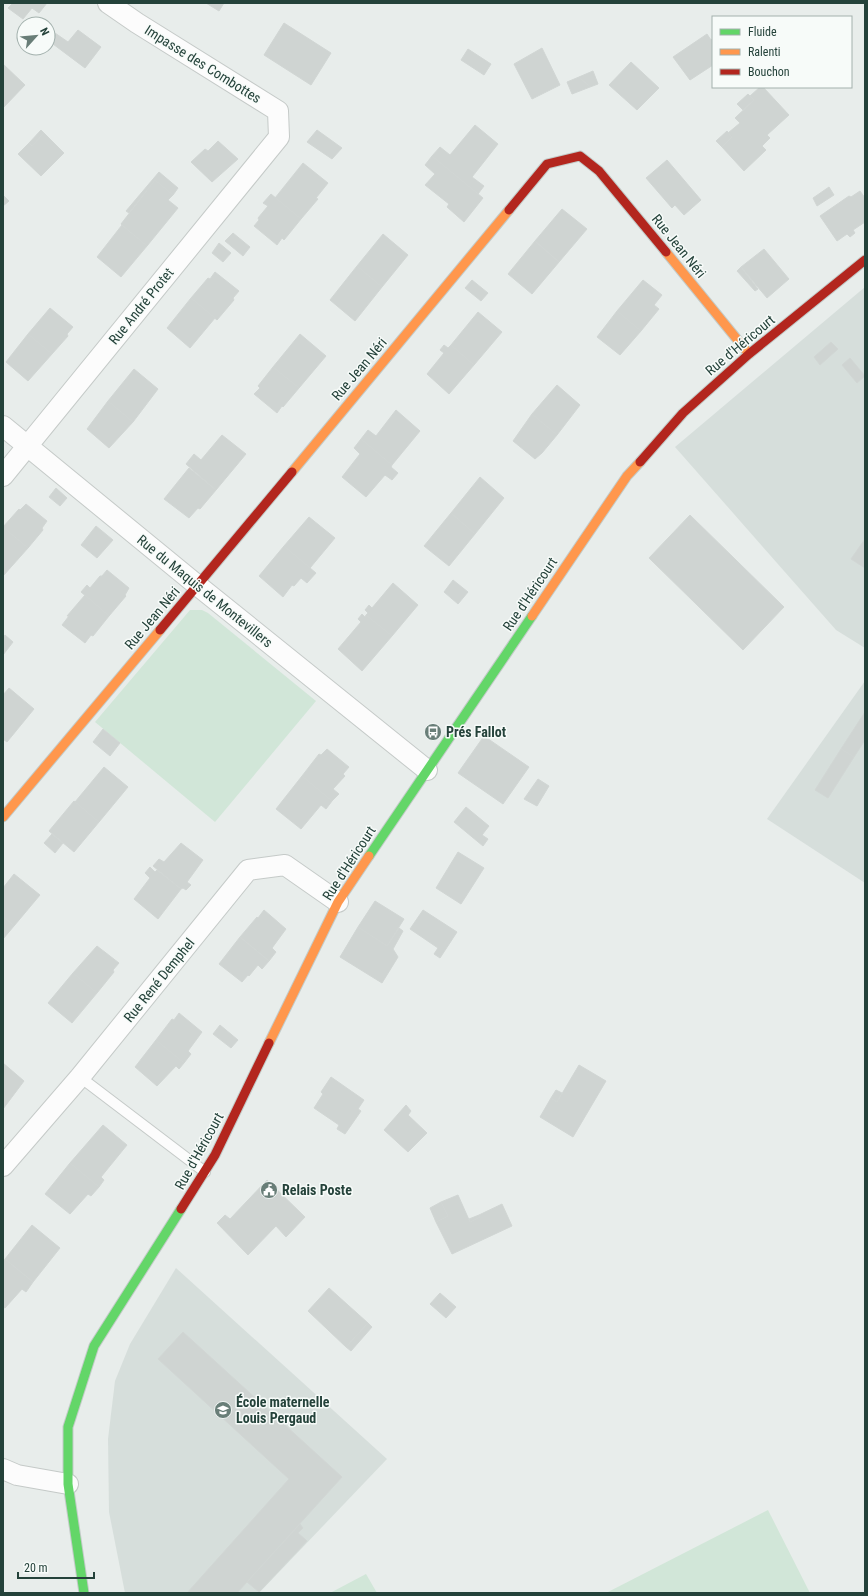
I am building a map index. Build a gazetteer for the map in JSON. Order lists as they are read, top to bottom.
{
  "streets": {
    "street": [
      "Impasse des Combottes",
      "Rue Jean Néri",
      "Rue André Protet",
      "Rue d'Héricourt",
      "Rue du Maquis de Montevillers",
      "Rue René Demphel"
    ]
  },
  "crossings": [
    ["Impasse des Combottes", "Rue André Protet"],
    ["Rue Jean Néri", "Rue d'Héricourt"],
    ["Rue Jean Néri", "Rue du Maquis de Montevillers"],
    ["Rue André Protet", "Rue du Maquis de Montevillers"],
    ["Rue d'Héricourt", "Rue du Maquis de Montevillers"],
    ["Rue d'Héricourt", "Rue René Demphel"]
  ],
  "places": {
    "bus stop": ["Prés Fallot"],
    "public building": ["Relais Poste"],
    "school or university": ["École maternelle Louis Pergaud"]
  },
  "legend": ["Fluide", "Ralenti", "Bouchon"],
  "scale_bar": "20 m",
  "north": "top right"
}
